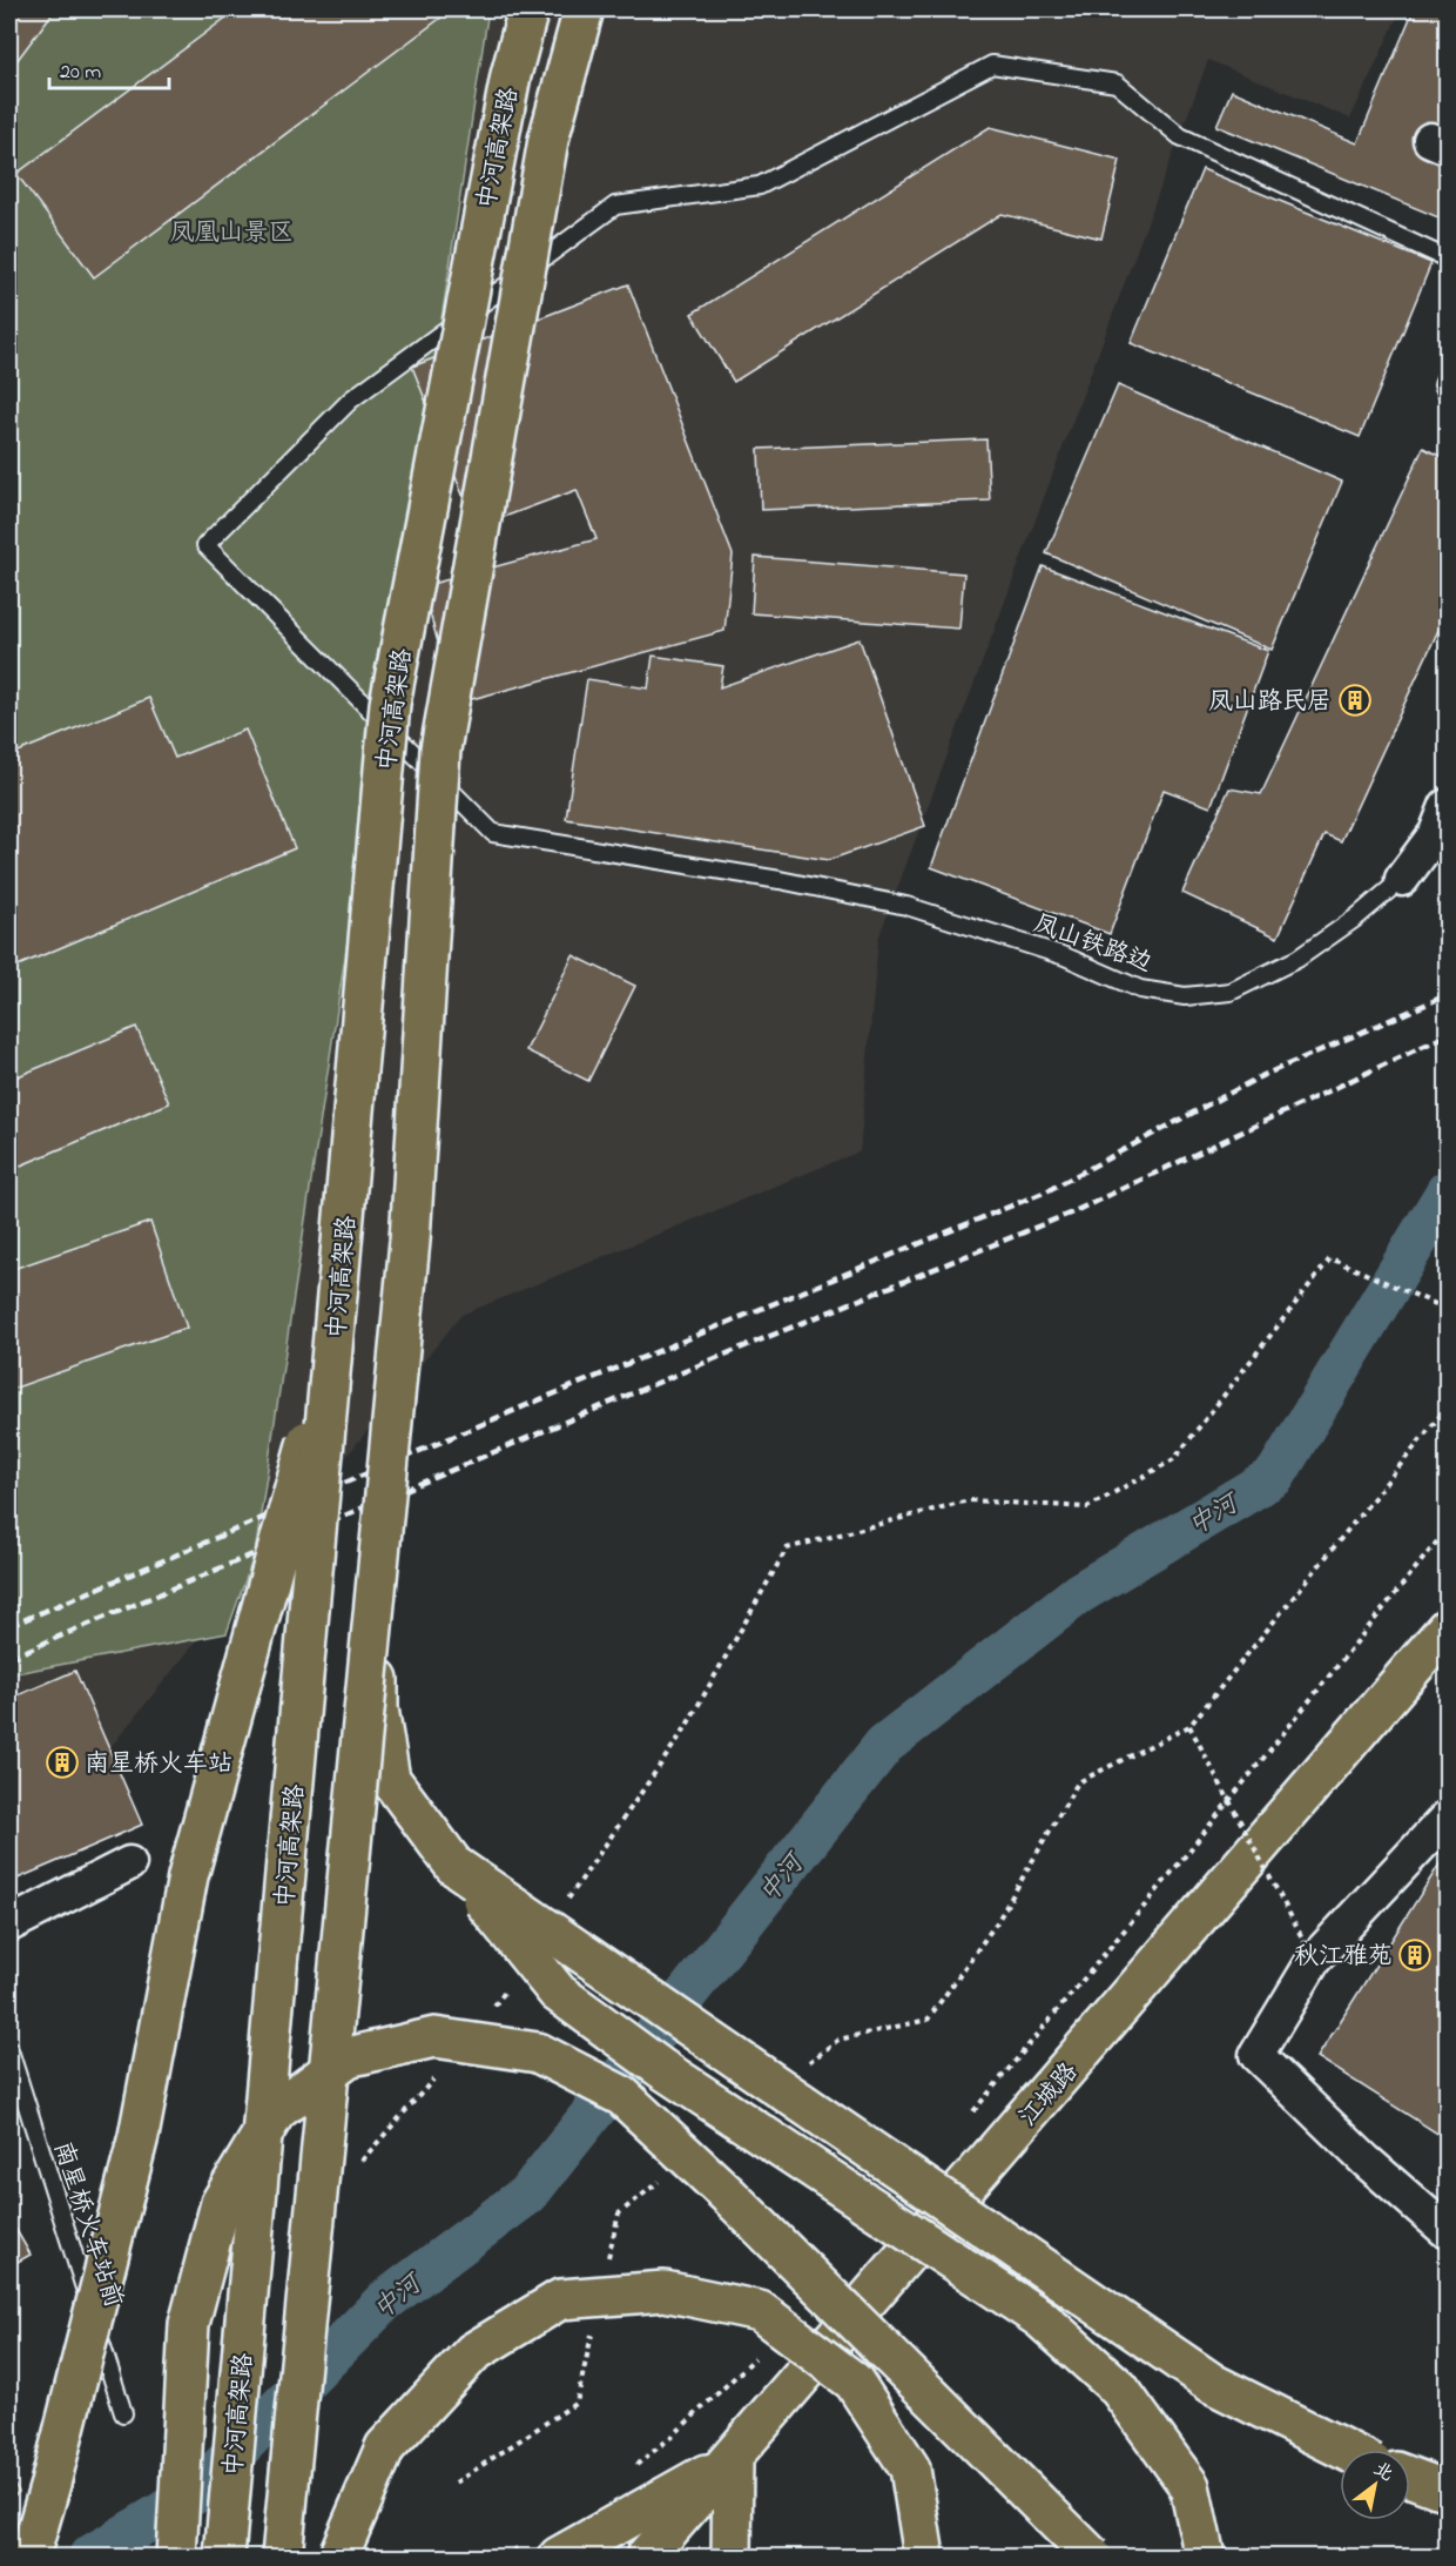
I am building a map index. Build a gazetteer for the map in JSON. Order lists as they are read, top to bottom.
{
  "streets": {
    "main road": ["中河高架路", "江城路"],
    "lane": ["凤山铁路边", "南星桥火车站前"]
  },
  "water": ["中河"],
  "parks": ["凤凰山景区"],
  "places": {
    "building": ["凤山路民居", "南星桥火车站", "秋江雅苑"]
  },
  "scale_bar": "20 m",
  "north": "top right"
}
